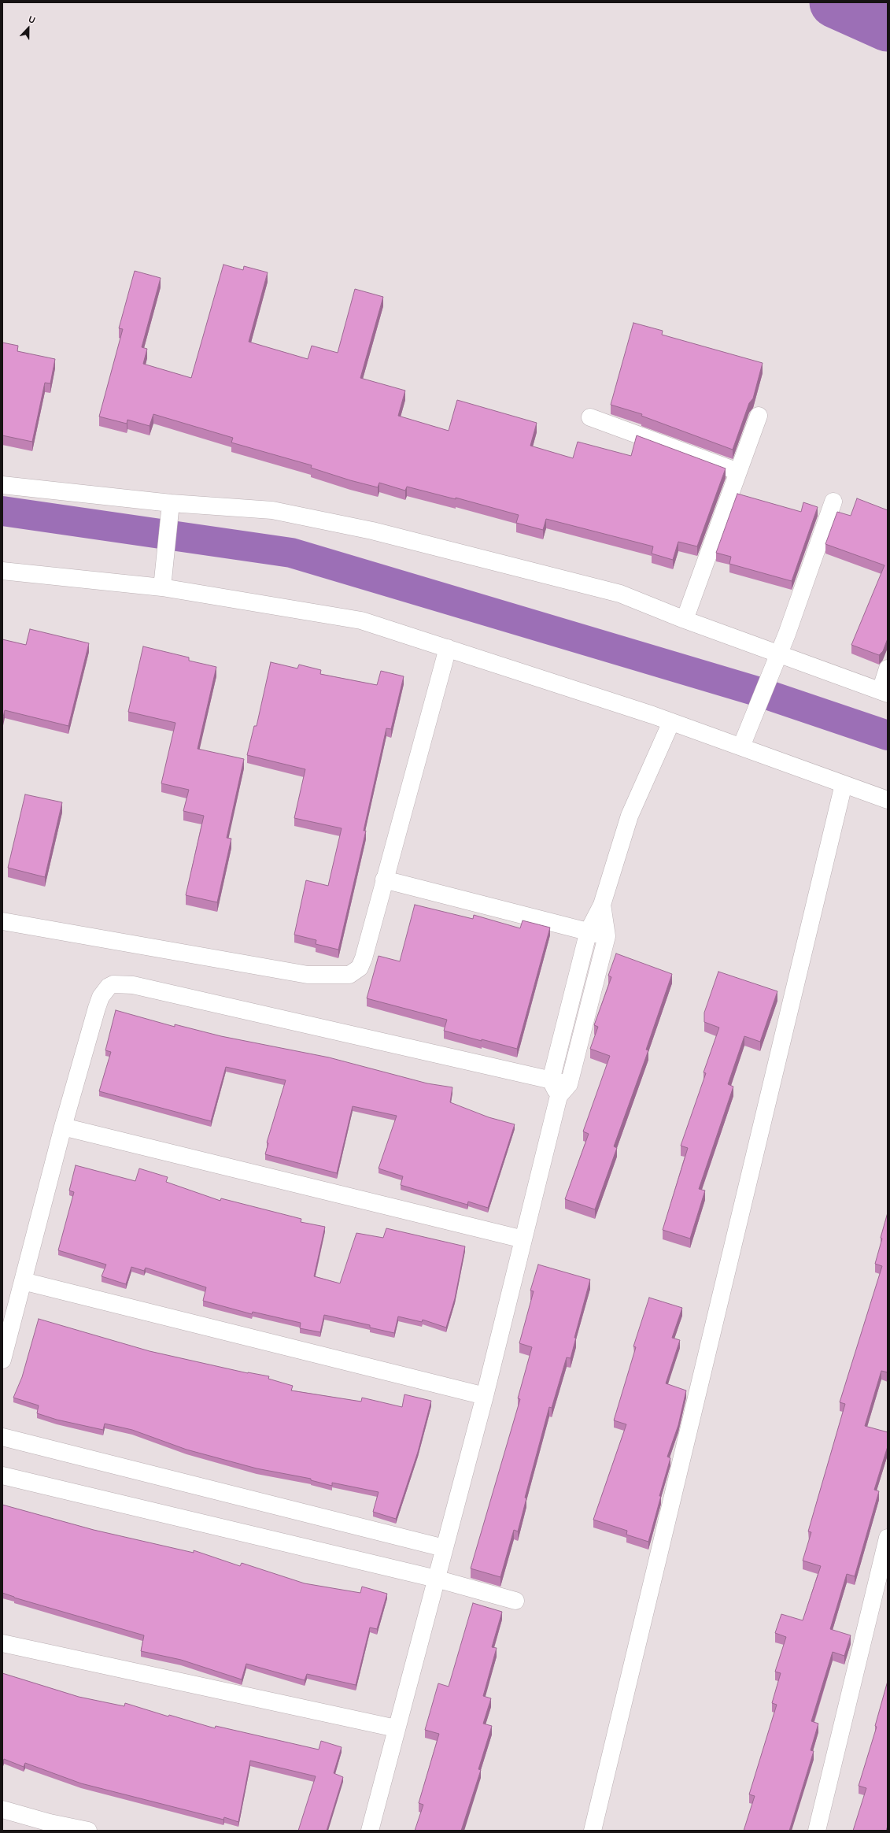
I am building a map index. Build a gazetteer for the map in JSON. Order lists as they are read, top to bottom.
{
  "north": "top"
}
